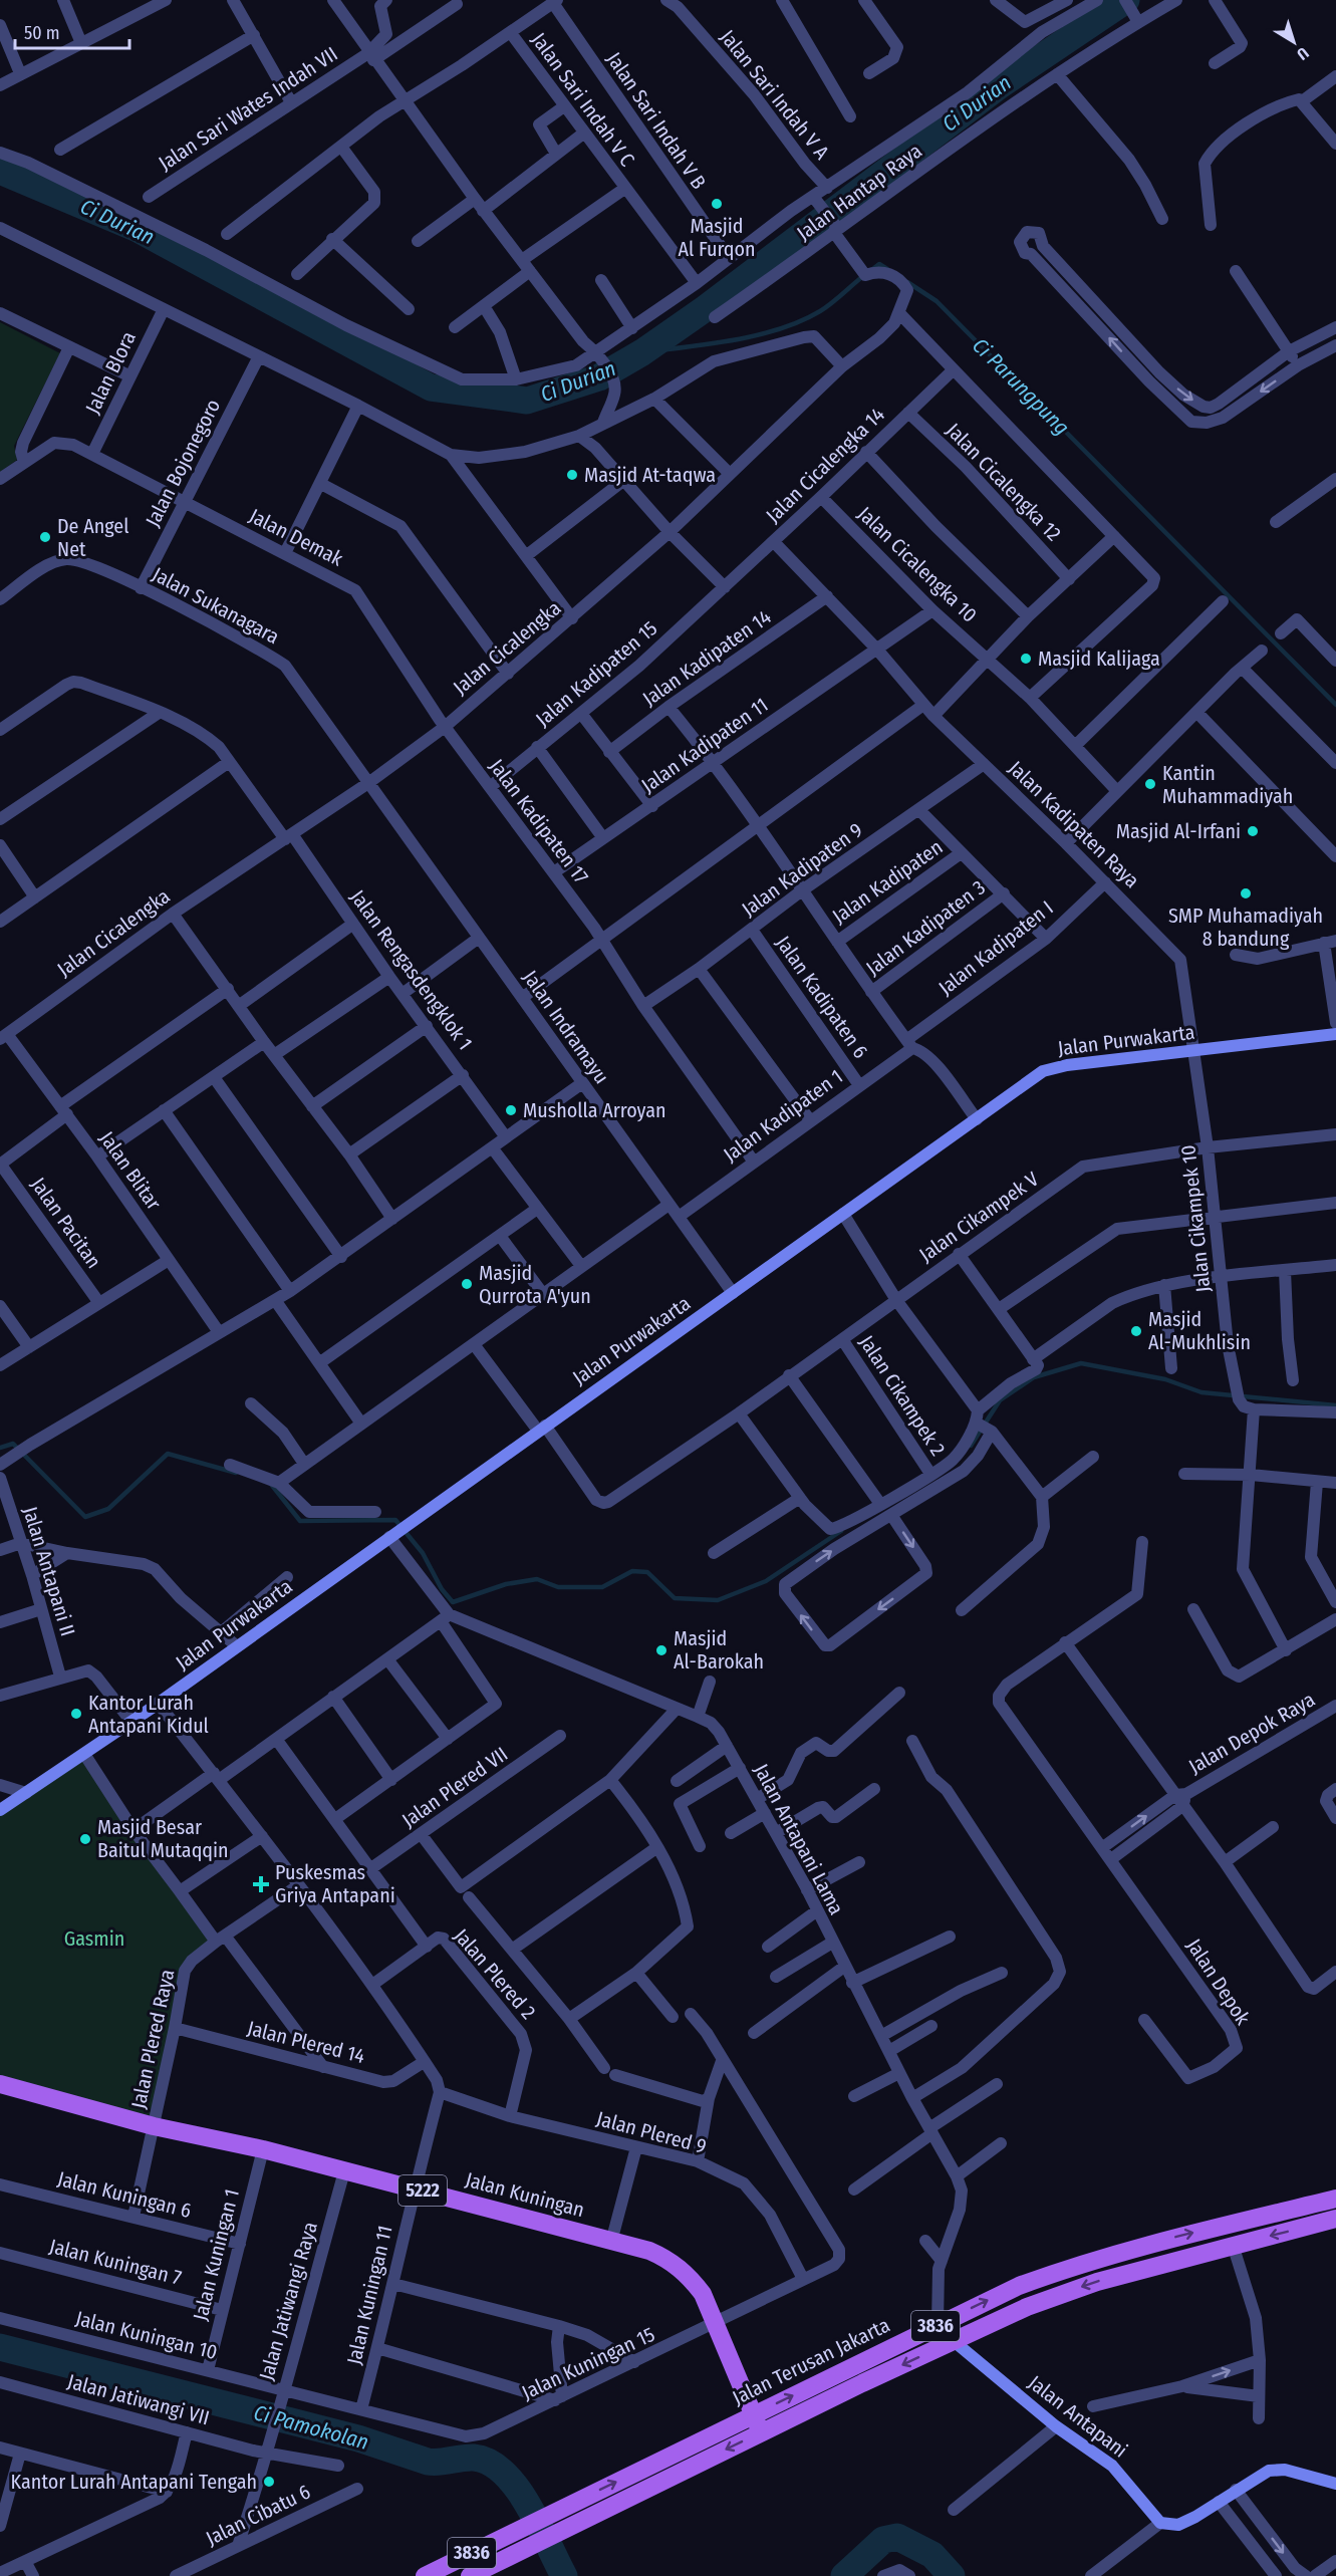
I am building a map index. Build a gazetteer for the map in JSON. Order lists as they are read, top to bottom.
{
  "streets": {
    "main road": [
      "5222",
      "Jalan Kuningan",
      "3836",
      "Jalan Terusan Jakarta"
    ],
    "street": [
      "Jalan Sari Indah V A",
      "Jalan Sari Indah V C",
      "Jalan Sari Wates Indah VII",
      "Jalan Sari Indah V B",
      "Jalan Hantap Raya",
      "Jalan Blora",
      "Jalan Bojonegoro",
      "Jalan Cicalengka 14",
      "Jalan Cicalengka 12",
      "Jalan Demak",
      "Jalan Cicalengka 10",
      "Jalan Sukanagara",
      "Jalan Cicalengka",
      "Jalan Kadipaten 14",
      "Jalan Kadipaten 15",
      "Jalan Kadipaten 11",
      "Jalan Kadipaten 17",
      "Jalan Kadipaten Raya",
      "Jalan Kadipaten 9",
      "Jalan Kadipaten",
      "Jalan Kadipaten 3",
      "Jalan Kadipaten I",
      "Jalan Rengasdengklok 1",
      "Jalan Kadipaten 6",
      "Jalan Indramayu",
      "Jalan Purwakarta",
      "Jalan Kadipaten 1",
      "Jalan Blitar",
      "Jalan Cikampek V",
      "Jalan Cikampek 10",
      "Jalan Pacitan",
      "Jalan Cikampek 2",
      "Jalan Antapani II",
      "Jalan Depok Raya",
      "Jalan Plered VII",
      "Jalan Antapani Lama",
      "Jalan Plered 2",
      "Jalan Depok",
      "Jalan Plered Raya",
      "Jalan Plered 14",
      "Jalan Plered 9",
      "Jalan Kuningan 6",
      "Jalan Kuningan 1",
      "Jalan Kuningan 7",
      "Jalan Kuningan 11",
      "Jalan Jatiwangi Raya",
      "Jalan Kuningan 10",
      "Jalan Kuningan 15",
      "Jalan Jatiwangi VII",
      "Jalan Antapani",
      "Jalan Cibatu 6"
    ]
  },
  "crossings": [
    ["Jalan Hantap Raya", "Jalan Cicalengka"],
    ["Jalan Blora", "Jalan Demak"],
    ["Jalan Bojonegoro", "Jalan Demak"],
    ["Jalan Bojonegoro", "Jalan Sukanagara"],
    ["Jalan Cicalengka 14", "Jalan Cicalengka 12"],
    ["Jalan Cicalengka 14", "Jalan Cicalengka 10"],
    ["Jalan Cicalengka 14", "Jalan Kadipaten 15"],
    ["Jalan Cicalengka 14", "Jalan Kadipaten Raya"],
    ["Jalan Demak", "Jalan Cicalengka"],
    ["Jalan Demak", "Jalan Kadipaten 17"],
    ["Jalan Cicalengka 10", "Jalan Kadipaten 11"],
    ["Jalan Sukanagara", "Jalan Cicalengka"],
    ["Jalan Sukanagara", "Jalan Indramayu"],
    ["Jalan Cicalengka", "Jalan Kadipaten 17"],
    ["Jalan Cicalengka", "Jalan Rengasdengklok 1"],
    ["Jalan Cicalengka", "Jalan Indramayu"],
    ["Jalan Cicalengka", "Jalan Blitar"],
    ["Jalan Kadipaten 14", "Jalan Kadipaten Raya"],
    ["Jalan Kadipaten 15", "Jalan Kadipaten 17"],
    ["Jalan Kadipaten 11", "Jalan Kadipaten 17"],
    ["Jalan Kadipaten 11", "Jalan Kadipaten Raya"],
    ["Jalan Kadipaten 17", "Jalan Kadipaten 9"],
    ["Jalan Kadipaten 17", "Jalan Kadipaten 1"],
    ["Jalan Kadipaten Raya", "Jalan Kadipaten 9"],
    ["Jalan Kadipaten Raya", "Jalan Kadipaten I"],
    ["Jalan Kadipaten Raya", "Jalan Purwakarta"],
    ["Jalan Kadipaten Raya", "Jalan Cikampek 10"],
    ["Jalan Kadipaten 9", "Jalan Kadipaten 6"],
    ["Jalan Kadipaten I", "Jalan Kadipaten 1"],
    ["Jalan Kadipaten 6", "Jalan Kadipaten 1"],
    ["Jalan Indramayu", "Jalan Purwakarta"],
    ["Jalan Indramayu", "Jalan Kadipaten 1"],
    ["Jalan Purwakarta", "Jalan Cikampek V"],
    ["Jalan Purwakarta", "Jalan Cikampek 10"],
    ["Jalan Cikampek V", "Jalan Cikampek 10"],
    ["Jalan Cikampek V", "Jalan Cikampek 2"],
    ["Jalan Antapani Lama", "Jalan Terusan Jakarta"],
    ["Jalan Plered 2", "Jalan Plered 9"],
    ["Jalan Plered Raya", "Jalan Plered 14"],
    ["Jalan Plered Raya", "Jalan Kuningan 6"],
    ["Jalan Plered Raya", "Jalan Kuningan"],
    ["Jalan Plered 9", "Jalan Kuningan 11"],
    ["Jalan Plered 9", "Jalan Kuningan 15"],
    ["Jalan Kuningan 6", "Jalan Kuningan 1"],
    ["Jalan Kuningan", "Jalan Kuningan 1"],
    ["Jalan Kuningan", "Jalan Kuningan 11"],
    ["Jalan Kuningan", "Jalan Jatiwangi Raya"],
    ["Jalan Kuningan", "3836"],
    ["Jalan Kuningan", "Jalan Terusan Jakarta"],
    ["Jalan Kuningan", "Jalan Kuningan 15"],
    ["Jalan Kuningan 1", "Jalan Kuningan 7"],
    ["Jalan Kuningan 1", "Jalan Kuningan 10"],
    ["Jalan Kuningan 11", "Jalan Kuningan 10"],
    ["Jalan Jatiwangi Raya", "Jalan Kuningan 10"],
    ["Jalan Jatiwangi Raya", "Jalan Jatiwangi VII"],
    ["Jalan Jatiwangi Raya", "Jalan Cibatu 6"],
    ["3836", "Jalan Antapani"],
    ["Jalan Kuningan 10", "Jalan Kuningan 15"]
  ],
  "water": ["Ci Durian", "Ci Parungpung", "Ci Pamokolan"],
  "parks": ["Gasmin"],
  "places": {
    "other": [
      "Masjid Al Furqon",
      "Masjid At-taqwa",
      "De Angel Net",
      "Masjid Kalijaga",
      "Kantin Muhammadiyah",
      "Masjid Al-Irfani",
      "SMP Muhamadiyah 8 bandung",
      "Musholla Arroyan",
      "Masjid Qurrota A'yun",
      "Masjid Al-Mukhlisin",
      "Masjid Al-Barokah",
      "Kantor Lurah Antapani Kidul",
      "Masjid Besar Baitul Mutaqqin",
      "Kantor Lurah Antapani Tengah"
    ],
    "health": ["Puskesmas Griya Antapani"]
  },
  "scale_bar": "50 m",
  "north": "bottom right"
}
